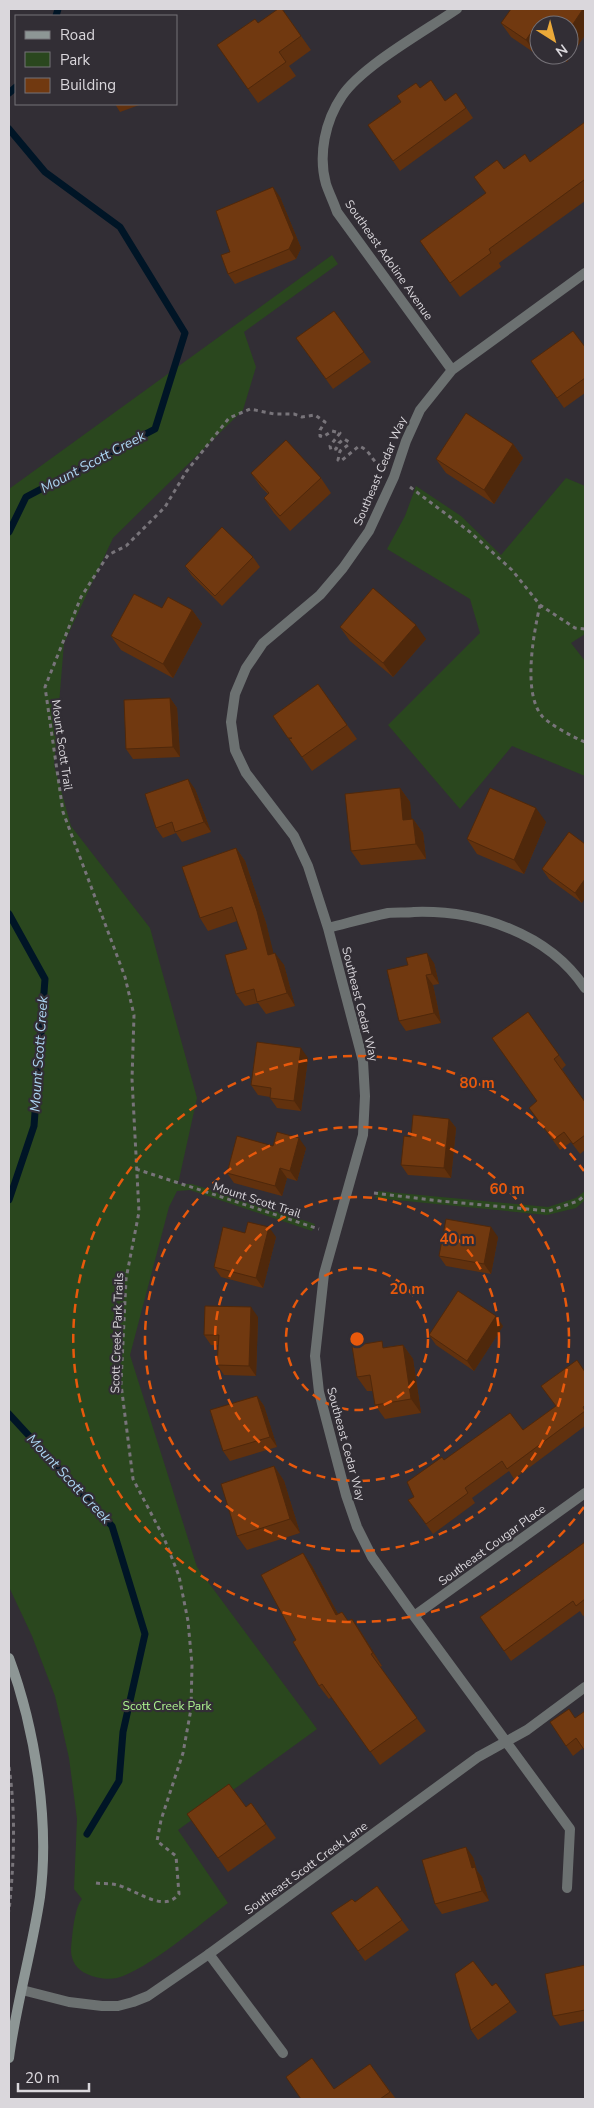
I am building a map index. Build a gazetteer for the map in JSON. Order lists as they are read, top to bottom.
{
  "streets": {
    "street": [
      "Southeast Adoline Avenue",
      "Southeast Cedar Way",
      "Southeast Cougar Place",
      "Southeast Scott Creek Lane"
    ],
    "path": ["Mount Scott Trail", "Scott Creek Park Trails"]
  },
  "crossings": [
    ["Southeast Adoline Avenue", "Southeast Cedar Way"],
    ["Southeast Cedar Way", "Southeast Cougar Place"],
    ["Southeast Cedar Way", "Southeast Scott Creek Lane"],
    ["Mount Scott Trail", "Scott Creek Park Trails"]
  ],
  "water": ["Mount Scott Creek"],
  "parks": ["Scott Creek Park"],
  "legend": ["Road", "Park", "Building"],
  "scale_bar": "20 m",
  "north": "bottom right",
  "rings": [
    "80 m",
    "60 m",
    "40 m",
    "20 m"
  ]
}
